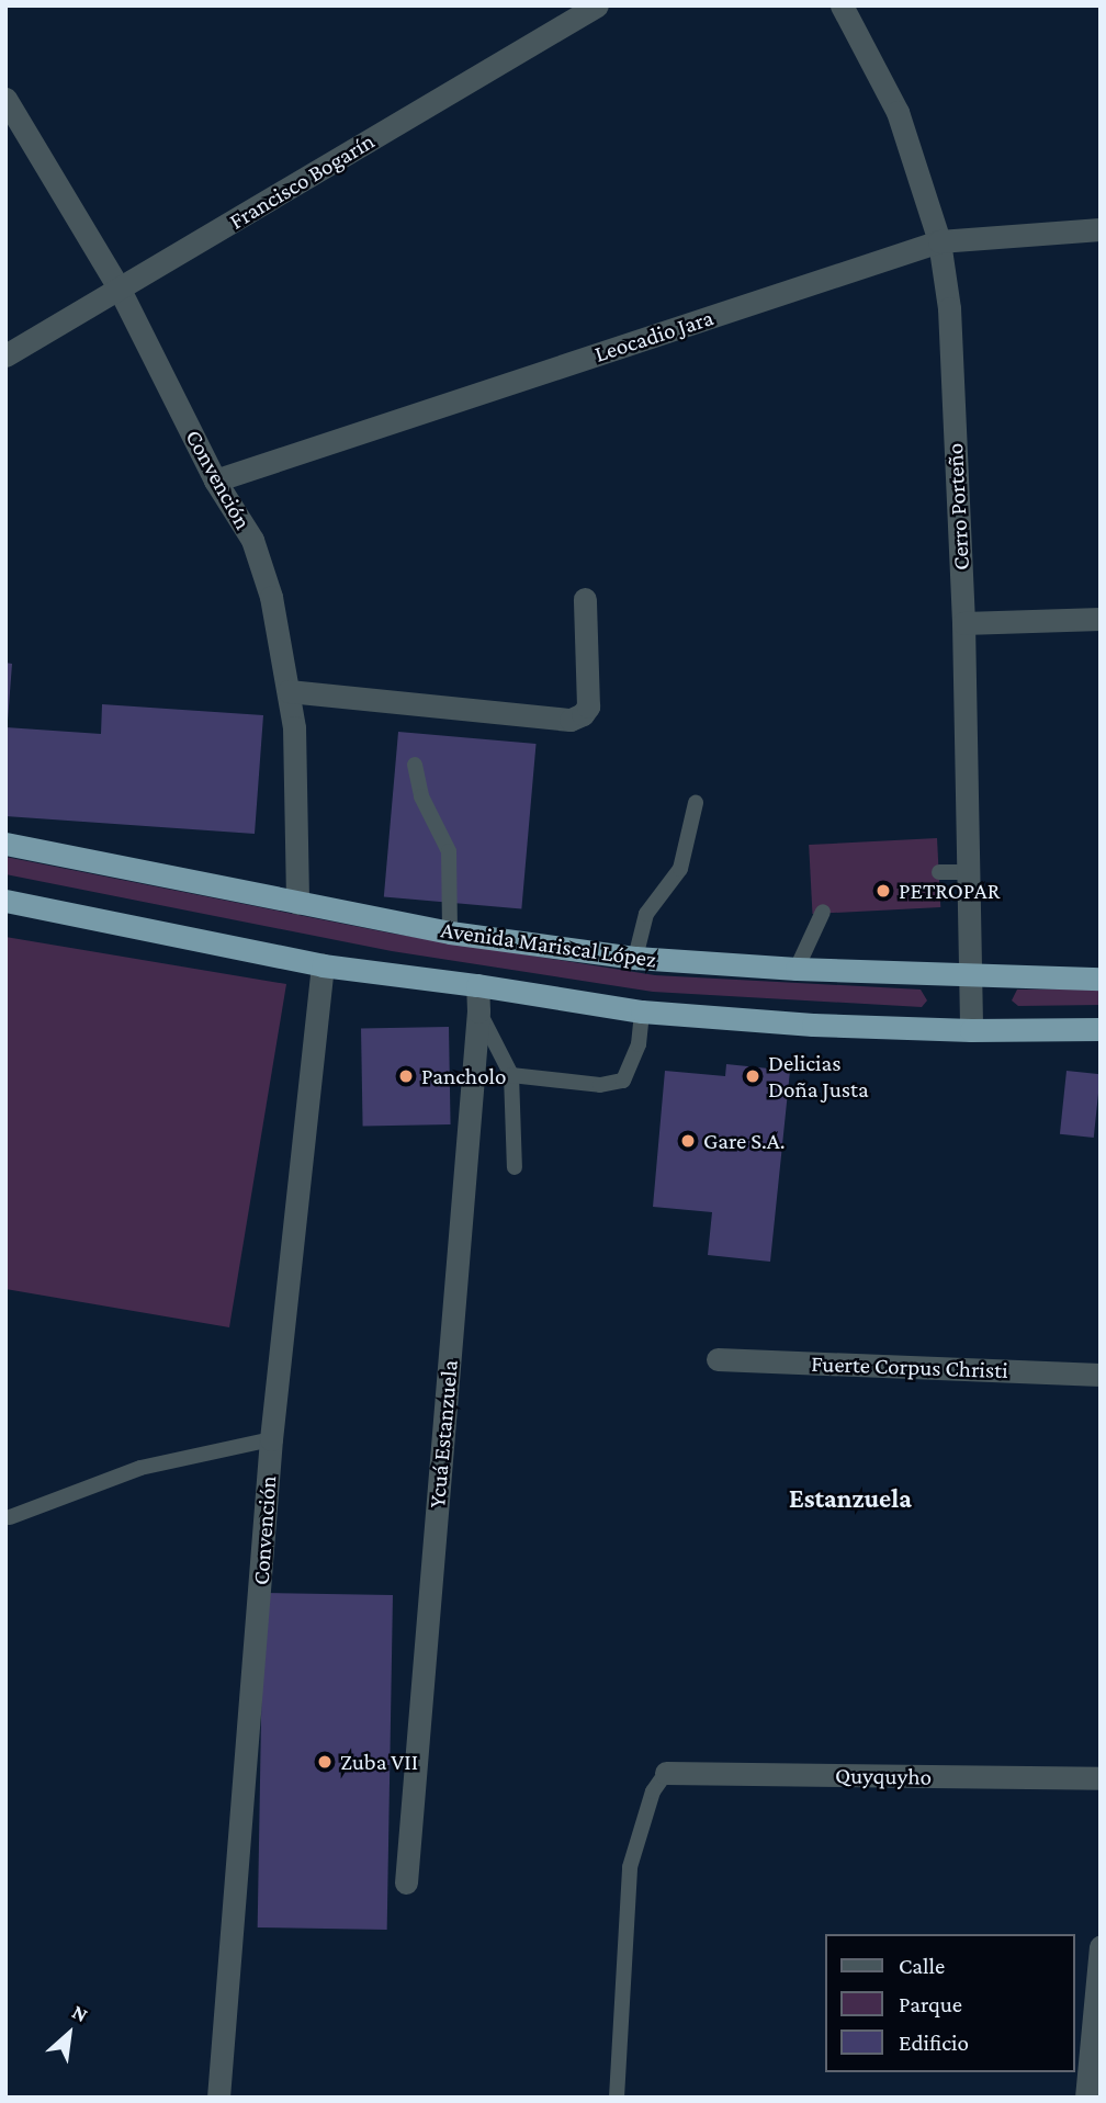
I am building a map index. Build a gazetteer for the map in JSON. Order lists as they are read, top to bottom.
{
  "streets": {
    "highway": ["Avenida Mariscal López"],
    "street": [
      "Francisco Bogarín",
      "Leocadio Jara",
      "Convención",
      "Cerro Porteño",
      "Fuerte Corpus Christi",
      "Ycuá Estanzuela",
      "Quyquyho"
    ]
  },
  "crossings": [
    ["Francisco Bogarín", "Convención"],
    ["Leocadio Jara", "Convención"],
    ["Leocadio Jara", "Cerro Porteño"],
    ["Convención", "Avenida Mariscal López"],
    ["Cerro Porteño", "Avenida Mariscal López"]
  ],
  "districts": ["Estanzuela"],
  "places": [
    "PETROPAR",
    "Pancholo",
    "Delicias Doña Justa",
    "Gare S.A.",
    "Zuba VII"
  ],
  "legend": ["Calle", "Parque", "Edificio"],
  "north": "top right"
}
